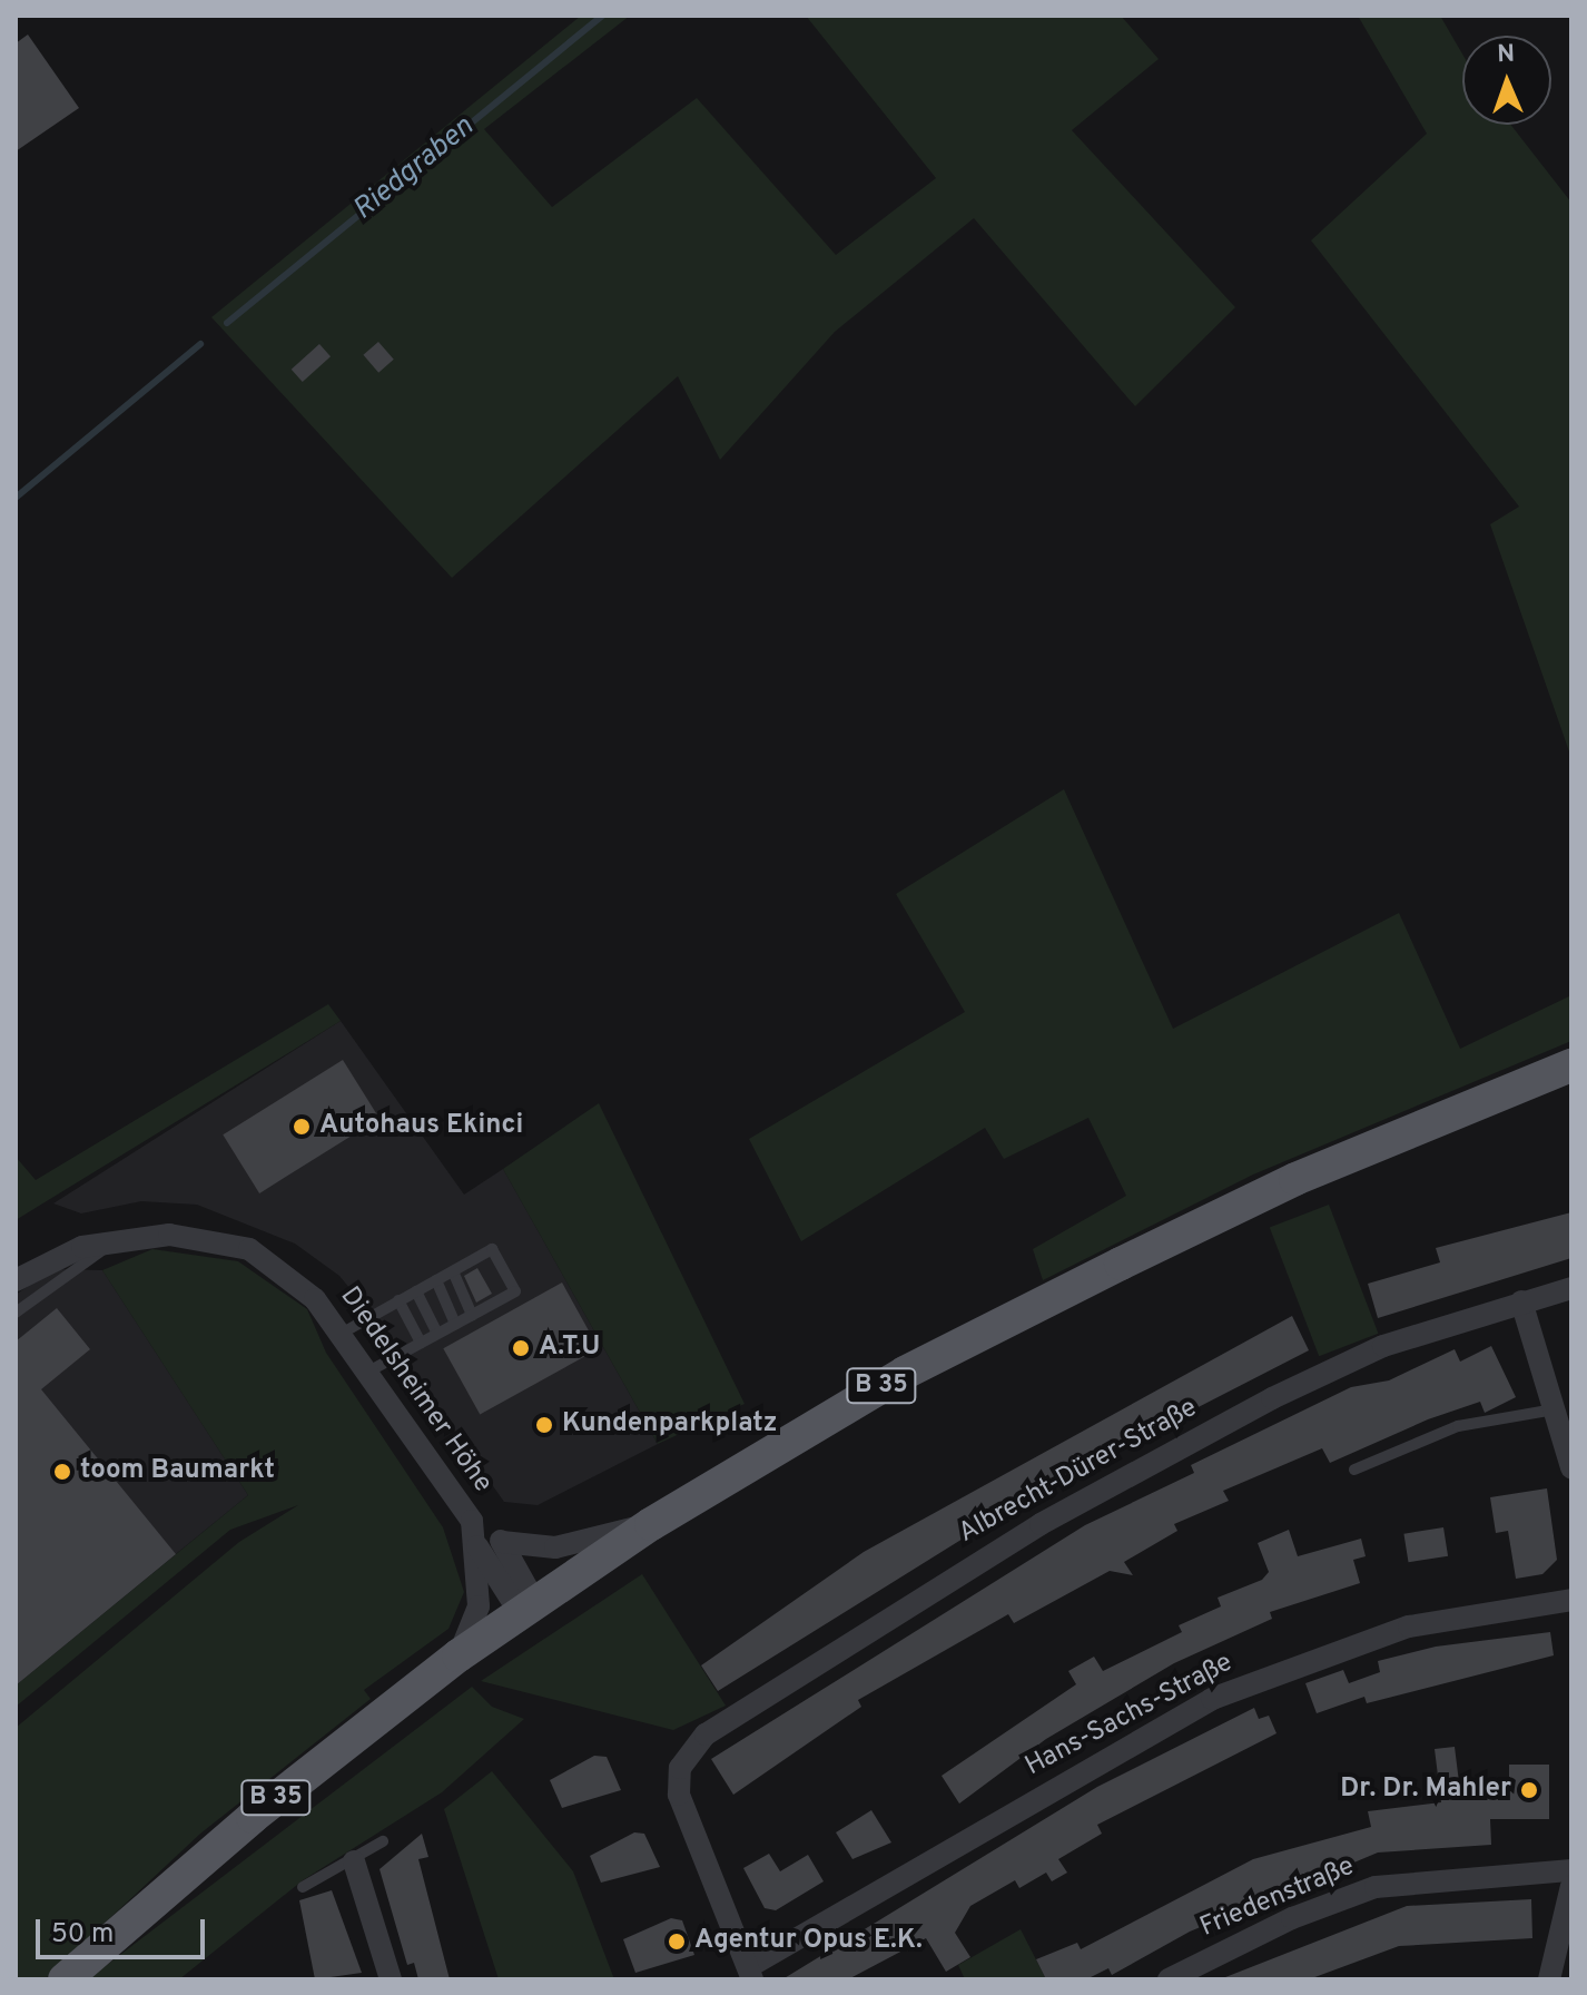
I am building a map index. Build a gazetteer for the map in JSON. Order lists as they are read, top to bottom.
{
  "streets": {
    "main road": ["B 35"],
    "street": [
      "Diedelsheimer Höhe",
      "Albrecht-Dürer-Straße",
      "Hans-Sachs-Straße",
      "Friedenstraße"
    ]
  },
  "crossings": [
    ["Albrecht-Dürer-Straße", "Hans-Sachs-Straße"]
  ],
  "water": ["Riedgraben"],
  "places": [
    "Autohaus Ekinci",
    "A.T.U",
    "Kundenparkplatz",
    "toom Baumarkt",
    "Dr. Dr. Mahler",
    "Agentur Opus E.K."
  ],
  "scale_bar": "50 m",
  "north": "top"
}
